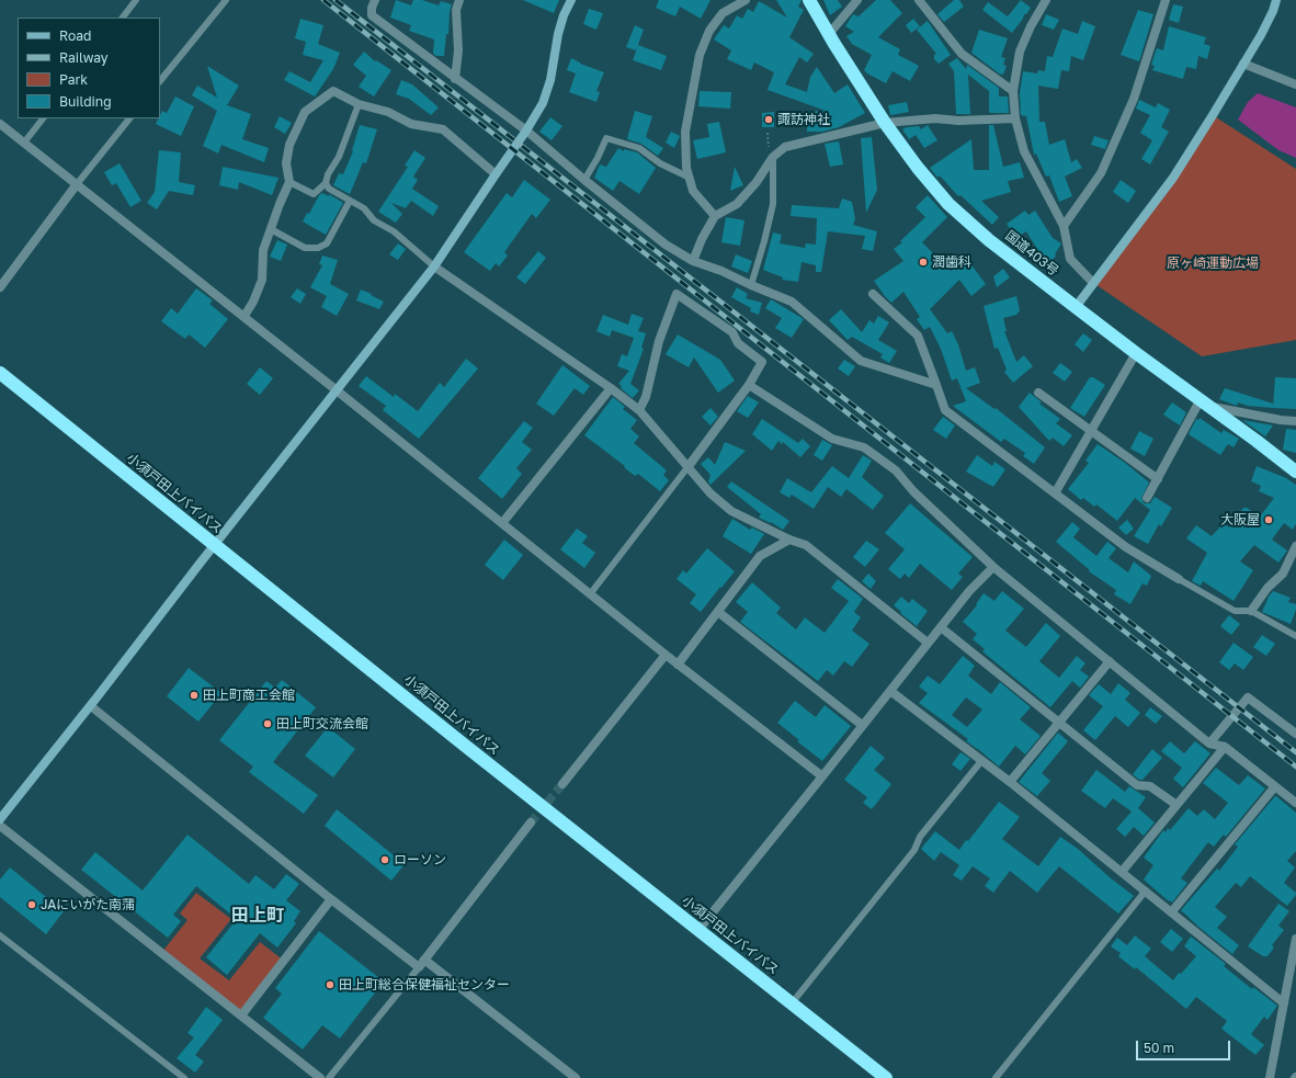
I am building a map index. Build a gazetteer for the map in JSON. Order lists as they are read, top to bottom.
{
  "streets": {
    "highway": ["国道403号", "小須戸田上バイパス"]
  },
  "districts": ["田上町"],
  "parks": ["原ヶ崎運動広場"],
  "places": [
    "諏訪神社",
    "潤歯科",
    "大阪屋",
    "田上町商工会館",
    "田上町交流会館",
    "ローソン",
    "JAにいがた南蒲",
    "田上町総合保健福祉センター"
  ],
  "legend": [
    "Road",
    "Railway",
    "Park",
    "Building"
  ],
  "scale_bar": "50 m"
}
